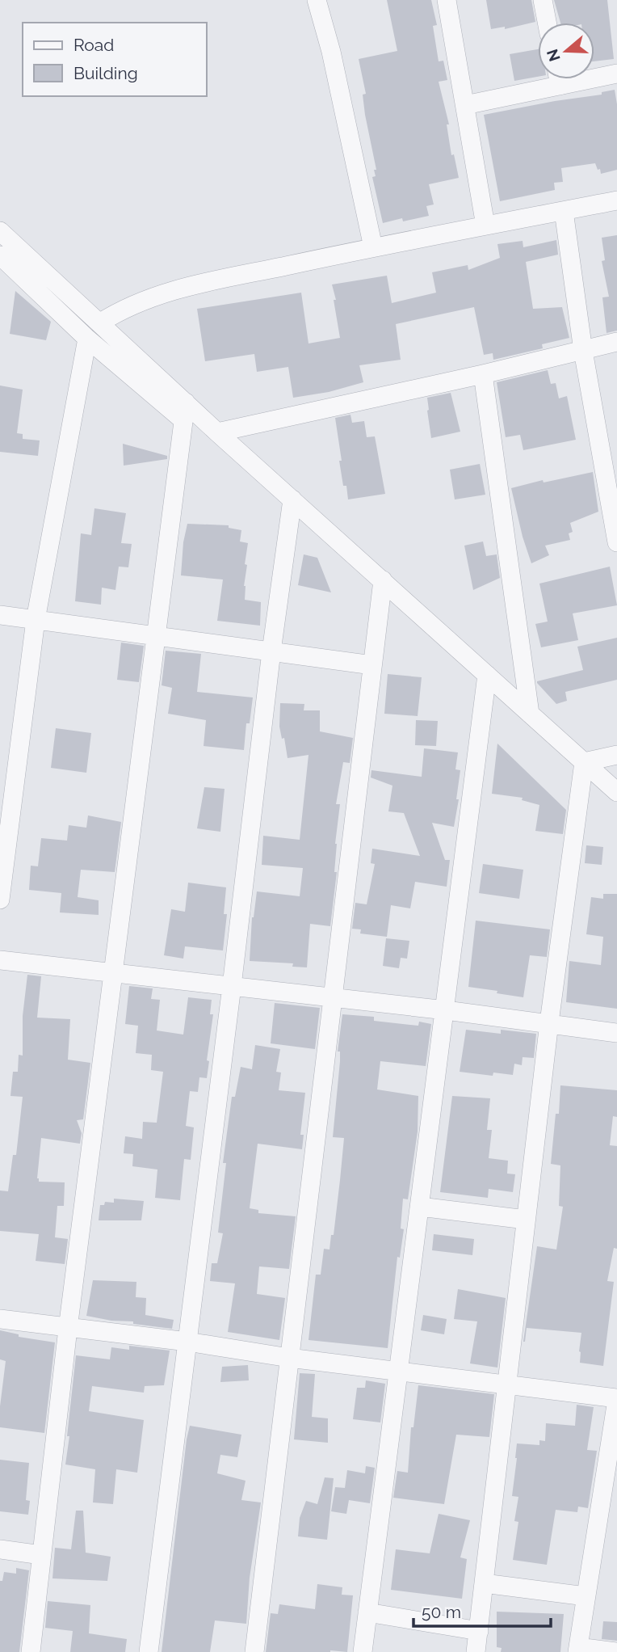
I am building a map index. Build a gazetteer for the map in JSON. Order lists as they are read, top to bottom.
{
  "legend": ["Road", "Building"],
  "scale_bar": "50 m",
  "north": "left"
}
